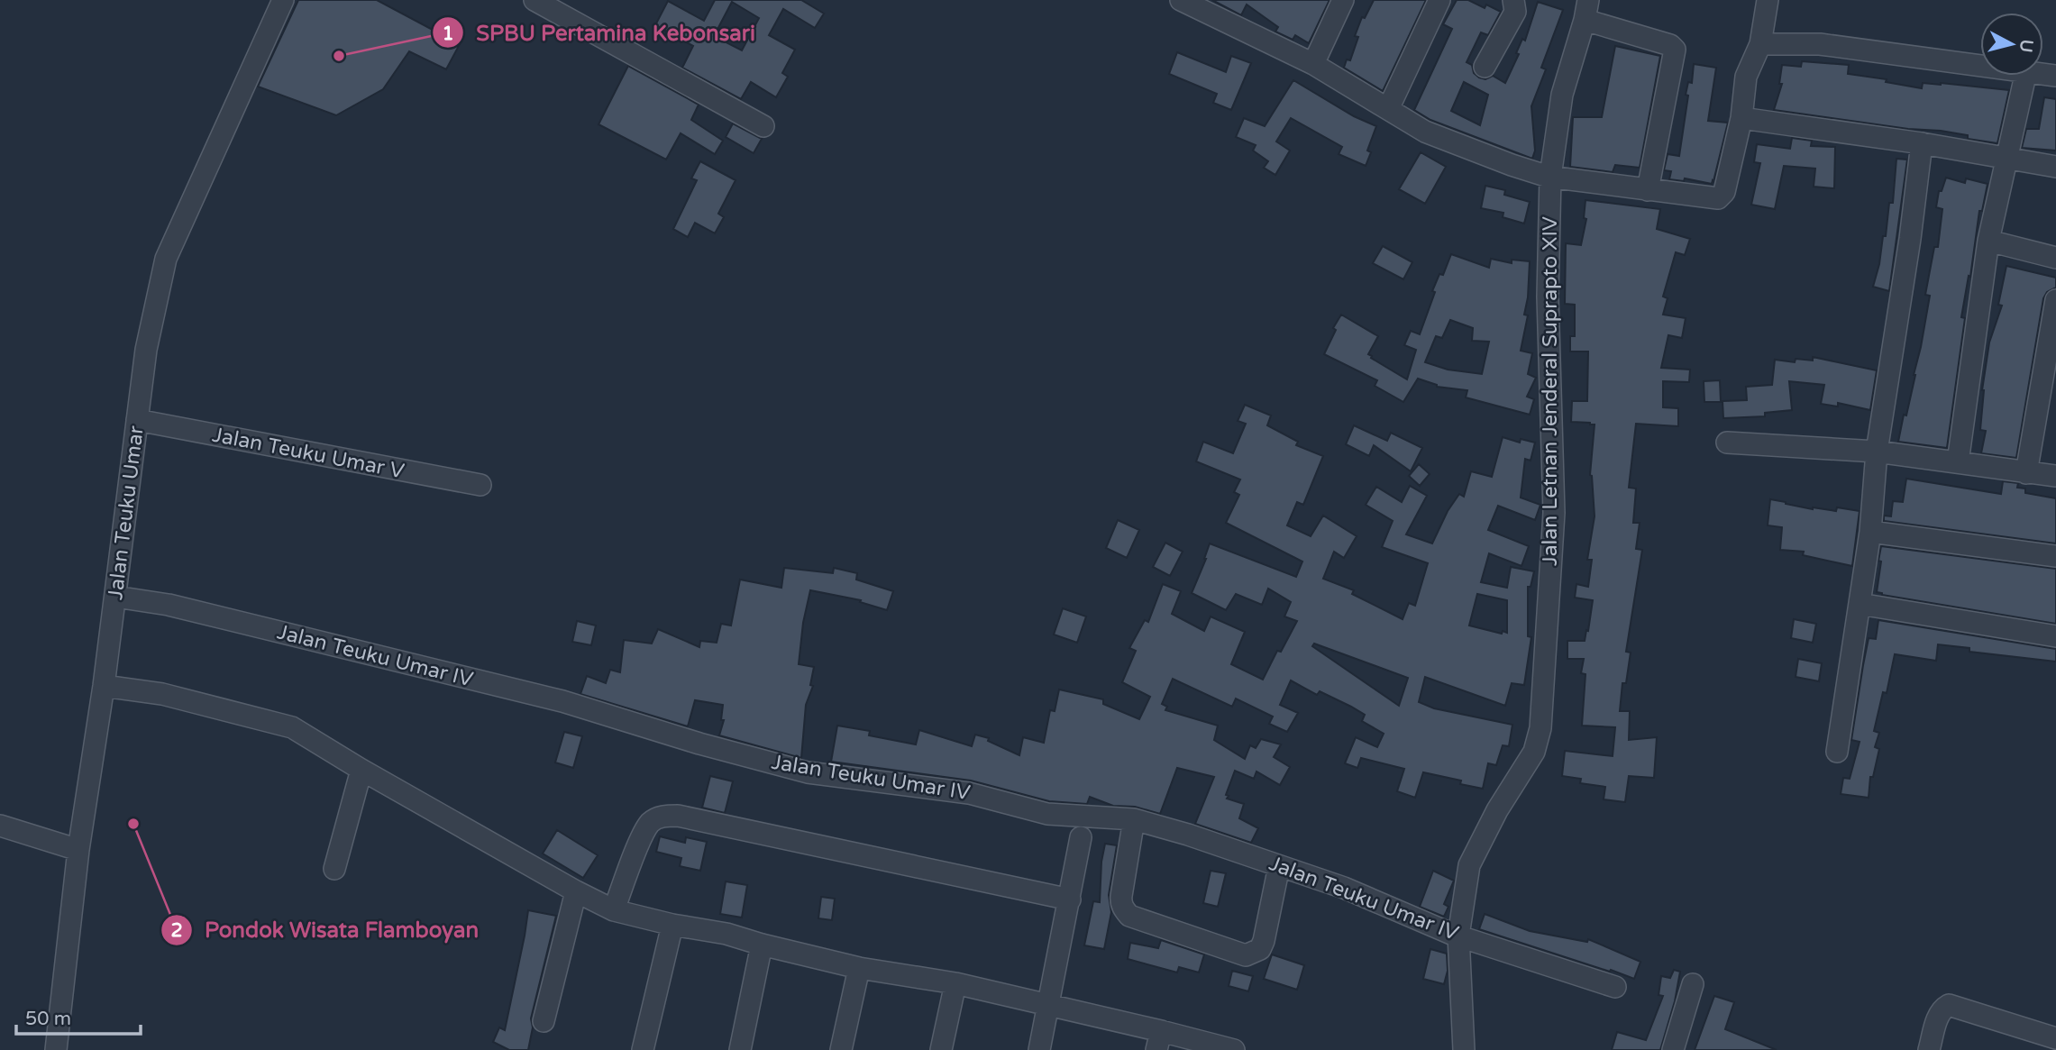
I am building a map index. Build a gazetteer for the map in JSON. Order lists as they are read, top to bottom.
{
  "streets": {
    "street": [
      "Jalan Letnan Jenderal Suprapto XIV",
      "Jalan Teuku Umar V",
      "Jalan Teuku Umar",
      "Jalan Teuku Umar IV"
    ]
  },
  "crossings": [
    ["Jalan Letnan Jenderal Suprapto XIV", "Jalan Teuku Umar IV"],
    ["Jalan Teuku Umar V", "Jalan Teuku Umar"],
    ["Jalan Teuku Umar", "Jalan Teuku Umar IV"]
  ],
  "places": ["SPBU Pertamina Kebonsari", "Pondok Wisata Flamboyan"],
  "scale_bar": "50 m",
  "north": "right"
}
